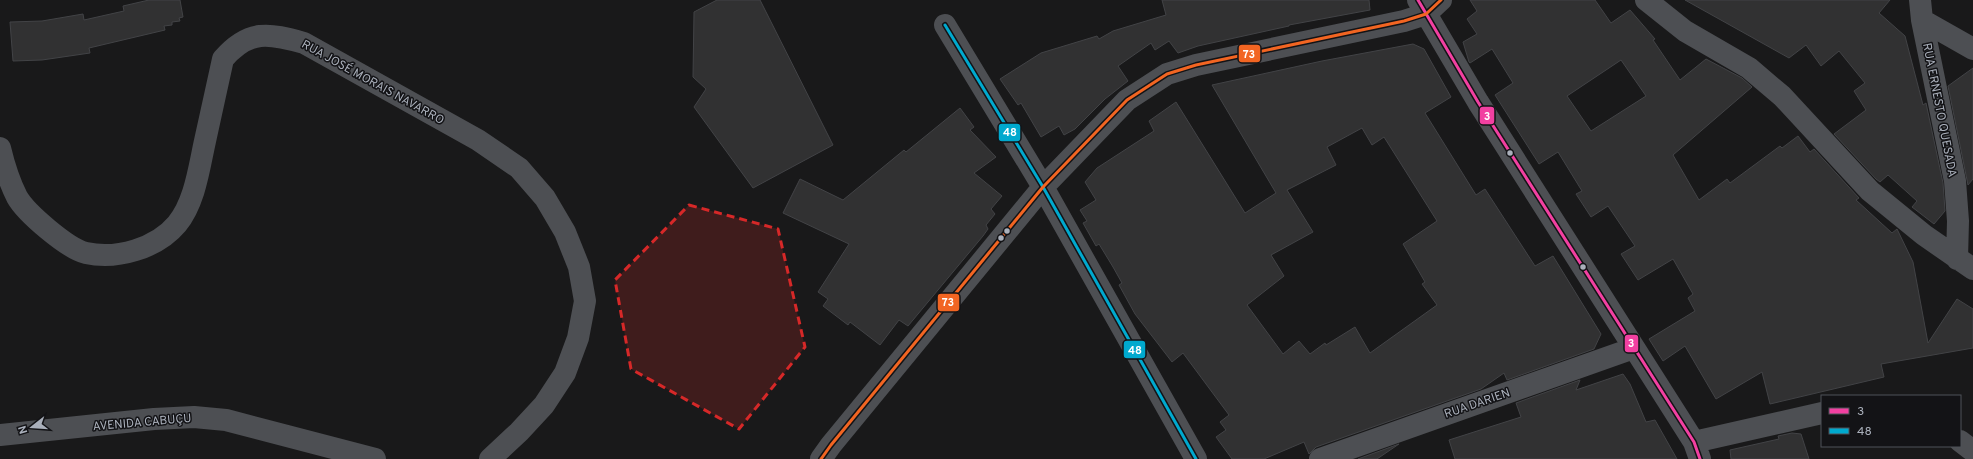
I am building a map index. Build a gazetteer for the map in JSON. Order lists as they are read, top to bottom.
{
  "streets": {
    "street": [
      "RUA JOSÉ MORAIS NAVARRO",
      "RUA ERNESTO QUESADA",
      "RUA DARIEN",
      "AVENIDA CABUÇU"
    ]
  },
  "lines": ["transit line 3", "transit line 73", "transit line 48"],
  "legend": ["3", "48"],
  "north": "left"
}
